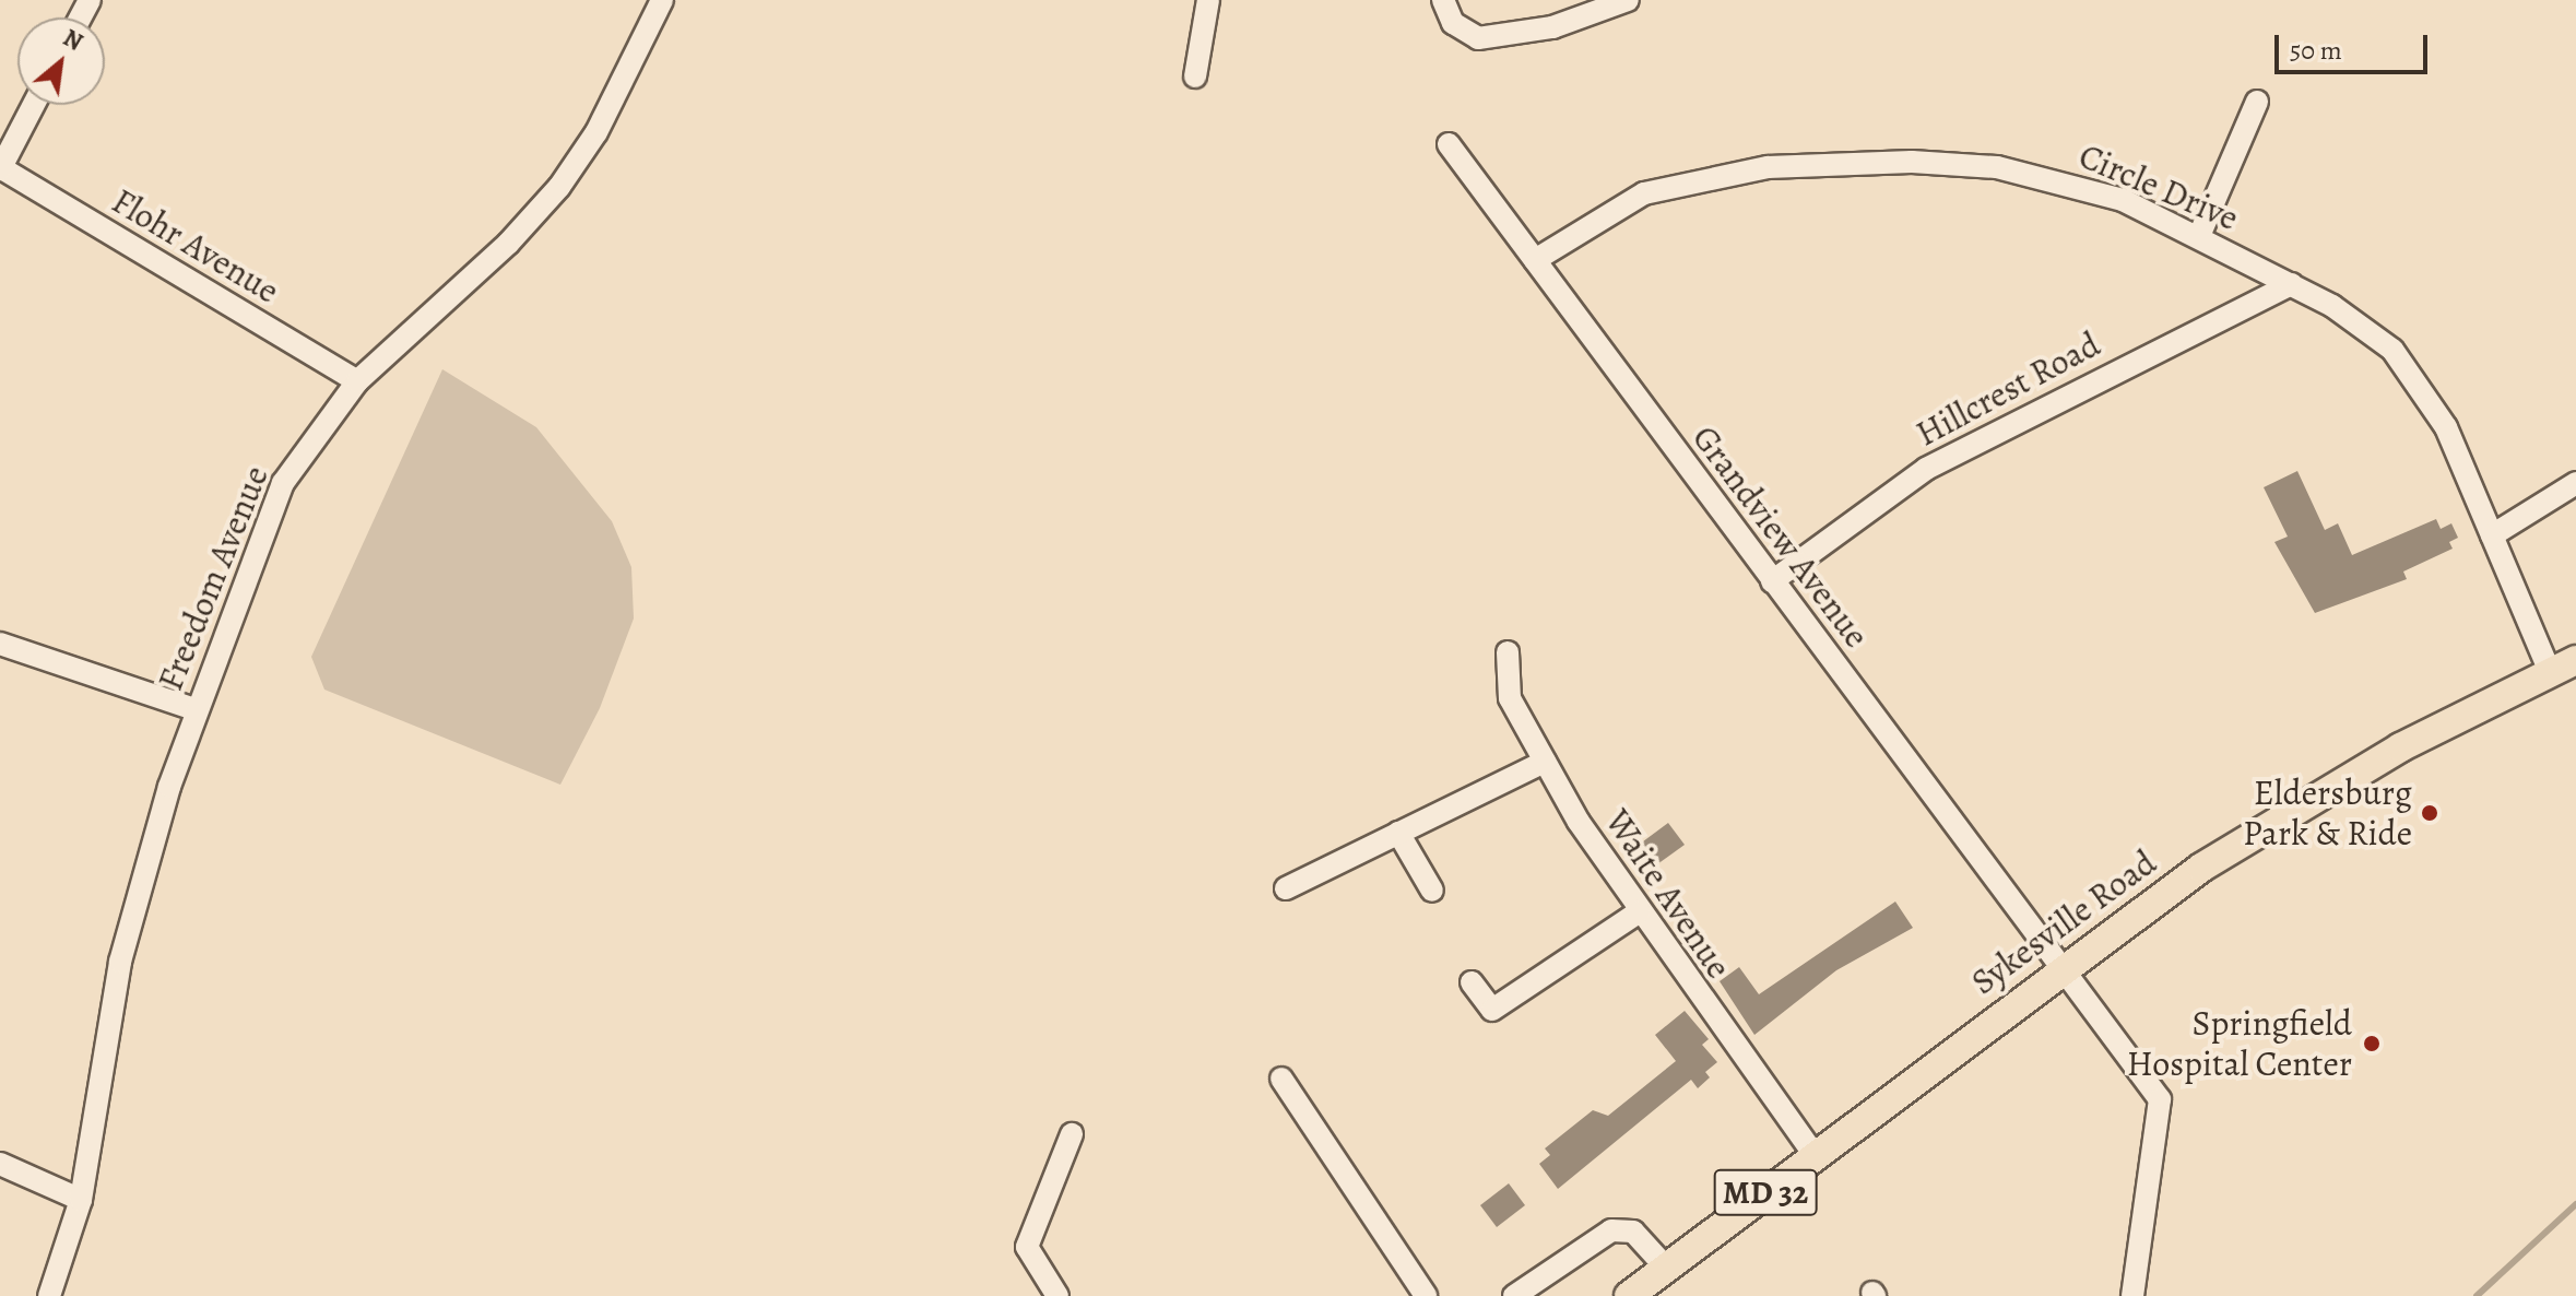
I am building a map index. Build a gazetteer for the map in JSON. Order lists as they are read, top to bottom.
{
  "streets": {
    "main road": ["Sykesville Road", "MD 32"],
    "street": [
      "Circle Drive",
      "Flohr Avenue",
      "Hillcrest Road",
      "Grandview Avenue",
      "Freedom Avenue",
      "Waite Avenue"
    ]
  },
  "crossings": [
    ["Circle Drive", "Hillcrest Road"],
    ["Circle Drive", "Grandview Avenue"],
    ["Circle Drive", "Sykesville Road"],
    ["Flohr Avenue", "Freedom Avenue"],
    ["Hillcrest Road", "Grandview Avenue"],
    ["Grandview Avenue", "Sykesville Road"],
    ["Waite Avenue", "Sykesville Road"]
  ],
  "places": ["Eldersburg Park & Ride", "Springfield Hospital Center"],
  "scale_bar": "50 m",
  "north": "top right"
}
